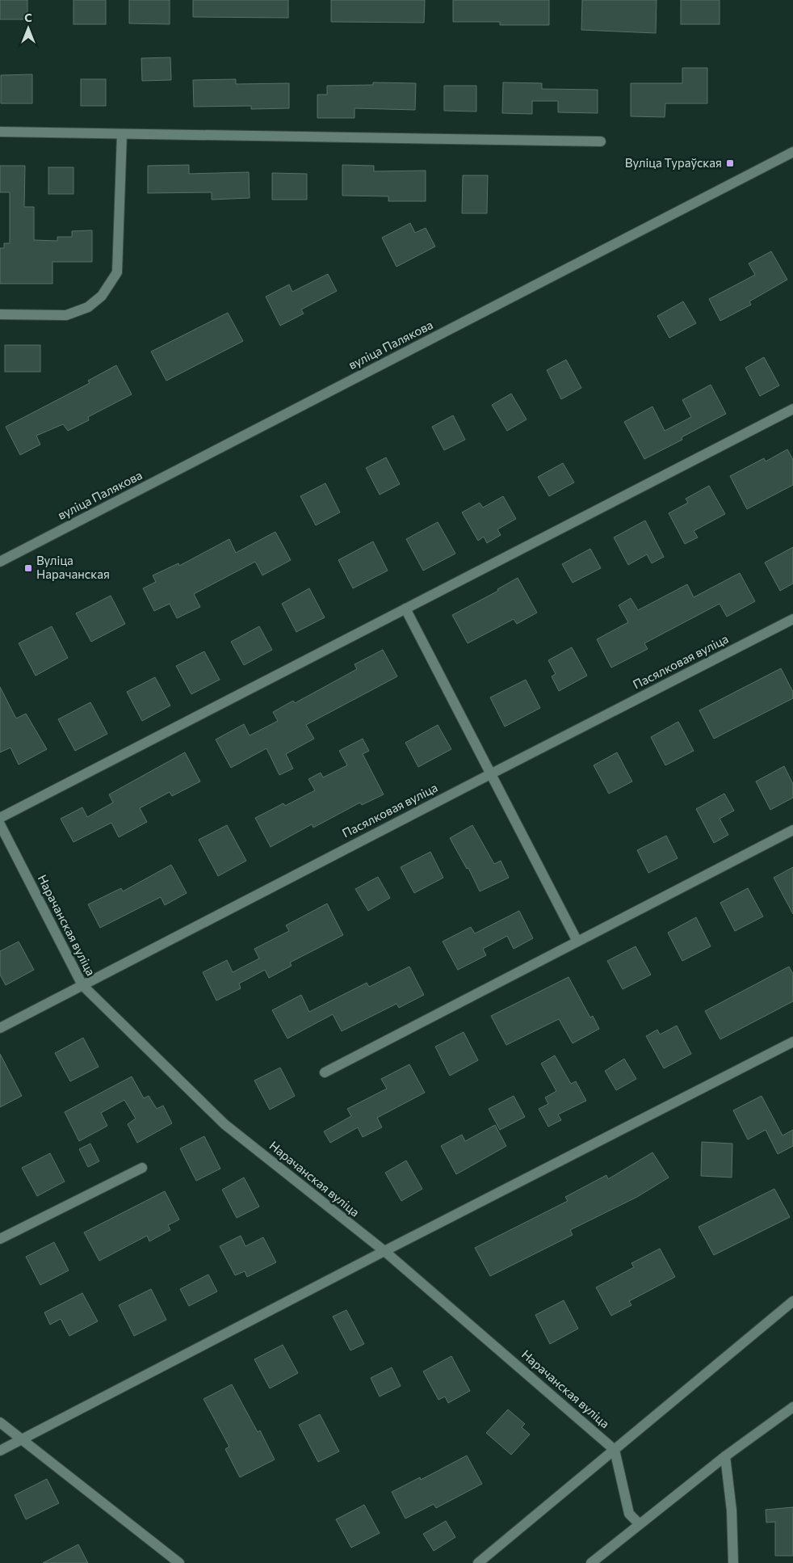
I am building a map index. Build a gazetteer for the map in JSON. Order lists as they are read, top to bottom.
{
  "streets": {
    "street": ["вуліца Палякова", "Пасялковая вуліца", "Нарачанская вуліца"]
  },
  "crossings": [
    ["Пасялковая вуліца", "Нарачанская вуліца"]
  ],
  "places": {
    "transit": ["Вуліца Тураўская", "Вуліца Нарачанская"]
  },
  "north": "top"
}
